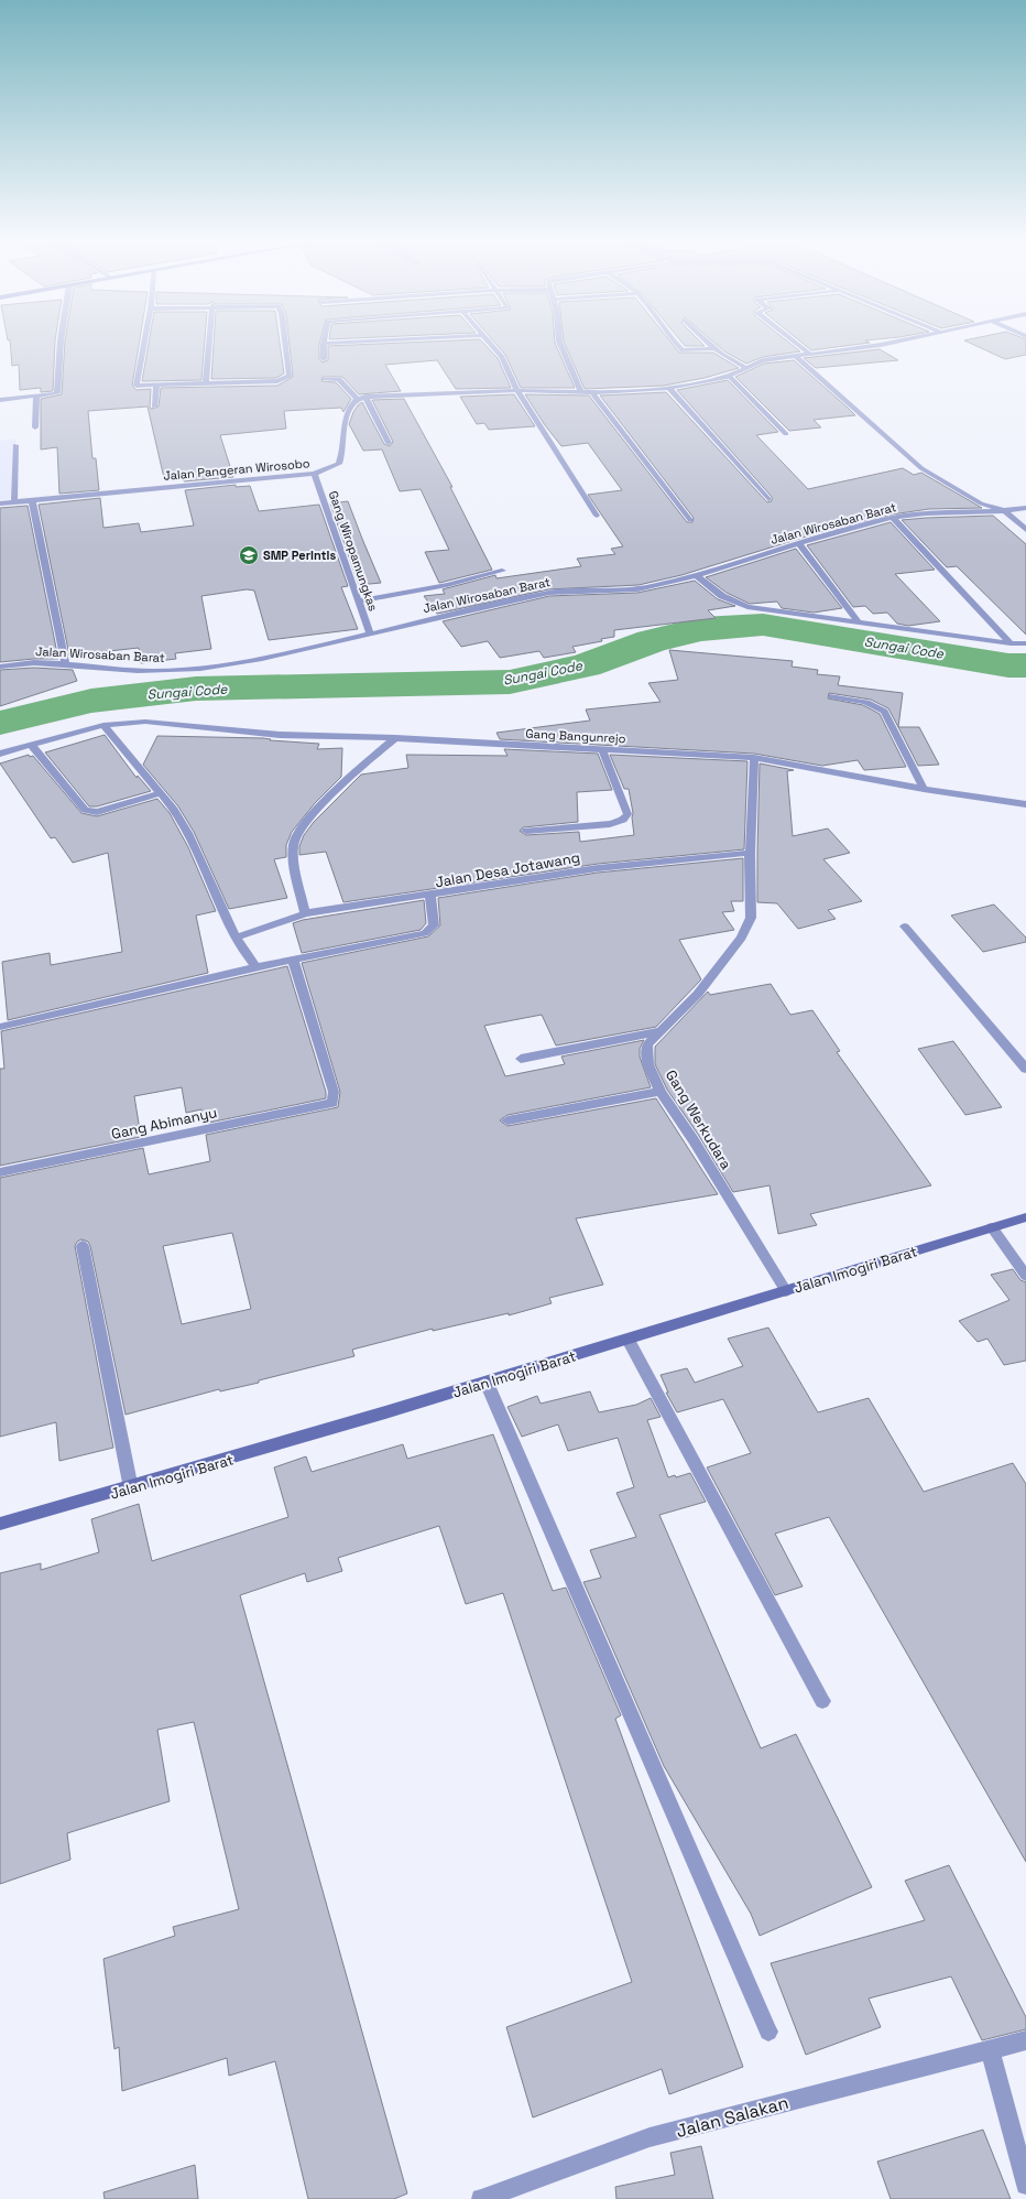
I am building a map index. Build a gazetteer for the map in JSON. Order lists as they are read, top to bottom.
{
  "streets": {
    "main road": ["Jalan Imogiri Barat"],
    "street": [
      "Jalan Pangeran Wirosobo",
      "Jalan Wirosaban Barat",
      "Gang Wiropamungkas",
      "Gang Bangunrejo",
      "Jalan Desa Jotawang",
      "Gang Werkudara",
      "Gang Abimanyu",
      "Jalan Salakan"
    ]
  },
  "crossings": [
    ["Jalan Pangeran Wirosobo", "Gang Wiropamungkas"],
    ["Jalan Wirosaban Barat", "Gang Wiropamungkas"],
    ["Gang Bangunrejo", "Gang Werkudara"],
    ["Jalan Desa Jotawang", "Gang Werkudara"],
    ["Jalan Desa Jotawang", "Gang Abimanyu"],
    ["Gang Werkudara", "Jalan Imogiri Barat"]
  ],
  "water": ["Sungai Code"],
  "places": {
    "school or university": ["SMP Perintis"]
  }
}
